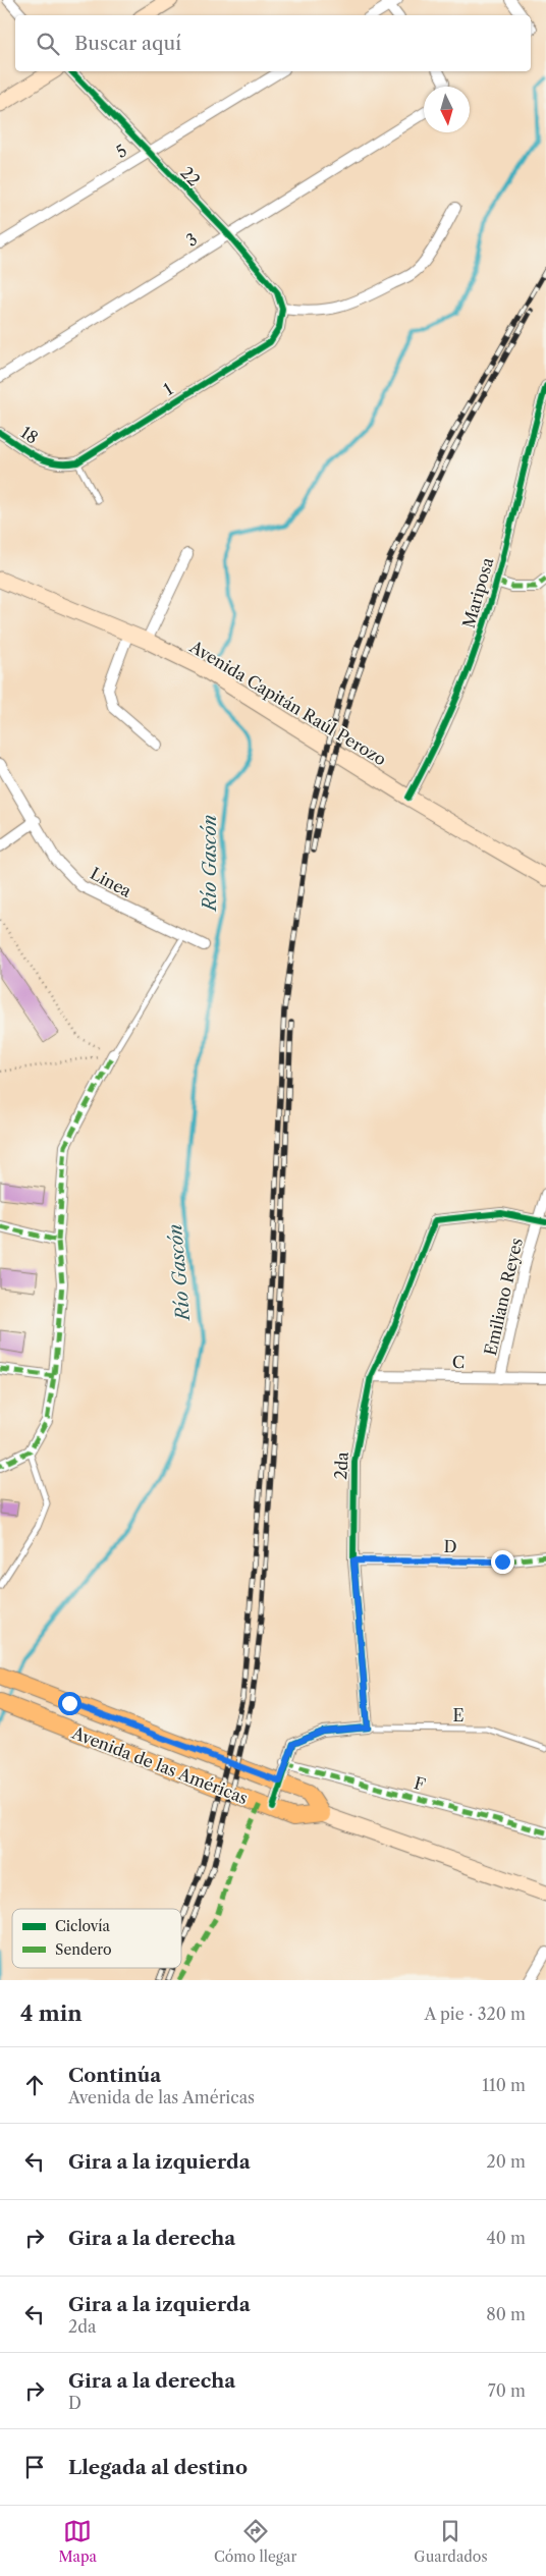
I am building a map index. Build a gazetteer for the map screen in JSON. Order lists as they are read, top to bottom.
{
  "streets": {
    "main road": ["Avenida Capitán Raúl Perozo", "Avenida de las Américas"],
    "street": [
      "5",
      "22",
      "3",
      "1",
      "18",
      "Mariposa",
      "Linea",
      "Emiliano Reyes",
      "C",
      "2da",
      "D",
      "F"
    ],
    "lane": ["E"]
  },
  "crossings": [
    ["5", "22"],
    ["22", "3"],
    ["22", "1"],
    ["1", "18"],
    ["Mariposa", "Avenida Capitán Raúl Perozo"],
    ["Emiliano Reyes", "C"],
    ["Emiliano Reyes", "2da"],
    ["C", "2da"],
    ["2da", "D"],
    ["2da", "E"]
  ],
  "water": ["Río Gascón"],
  "legend": ["Ciclovía", "Sendero"],
  "north": "bottom",
  "page": {
    "search": "Buscar aquí",
    "heading": ["4 min", "A pie · 320 m"],
    "list": [
      ["Continúa", "Avenida de las Américas", "110 m"],
      ["Gira a la izquierda", "20 m"],
      ["Gira a la derecha", "40 m"],
      ["Gira a la izquierda", "2da", "80 m"],
      ["Gira a la derecha", "D", "70 m"],
      "Llegada al destino"
    ],
    "nav": ["Mapa", "Cómo llegar", "Guardados"]
  }
}
